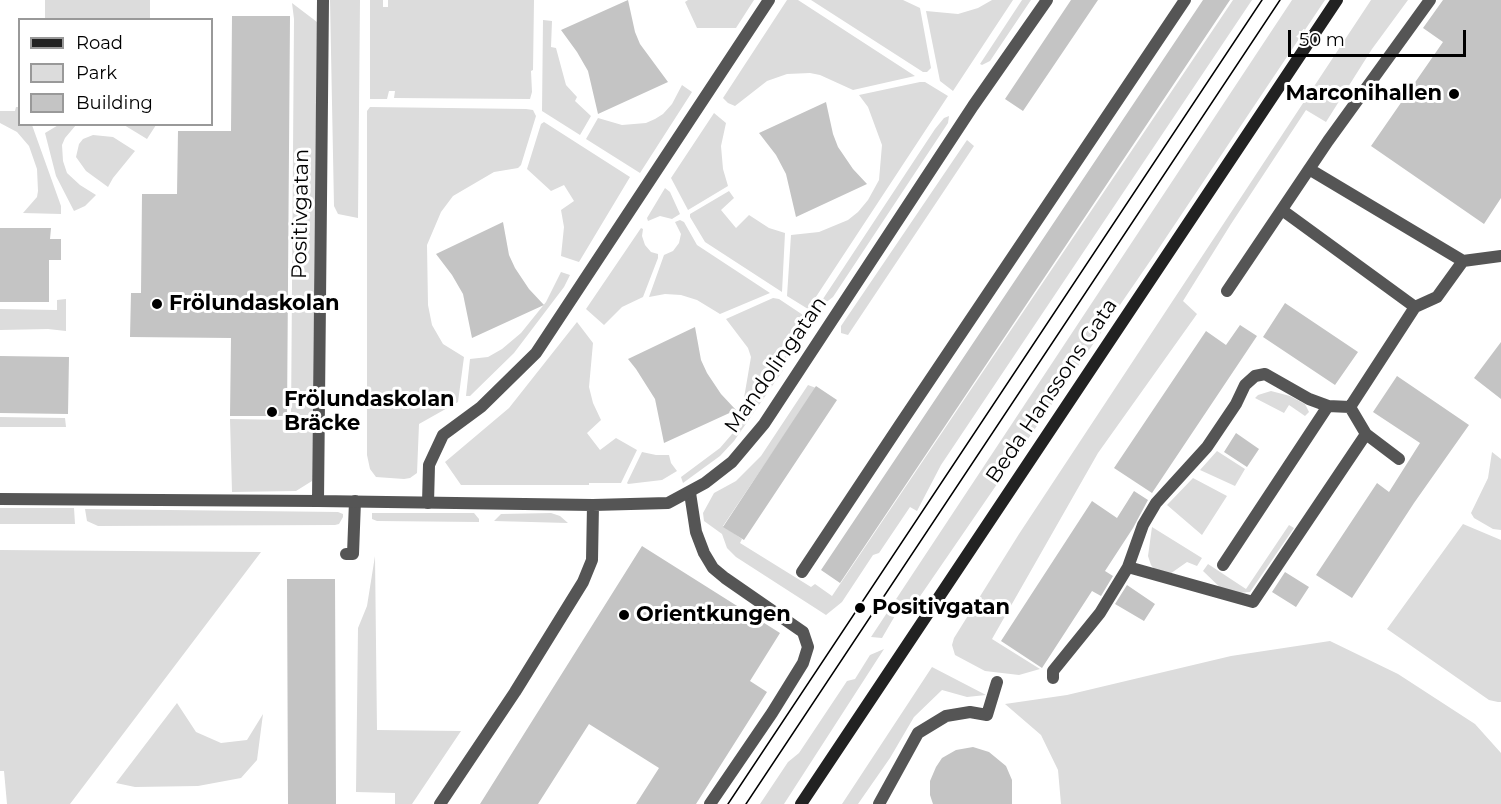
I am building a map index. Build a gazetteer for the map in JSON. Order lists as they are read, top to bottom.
{
  "streets": {
    "street": ["Positivgatan", "Mandolingatan", "Beda Hanssons Gata"]
  },
  "places": [
    "Marconihallen",
    "Frölundaskolan",
    "Frölundaskolan Bräcke",
    "Positivgatan",
    "Orientkungen"
  ],
  "legend": ["Road", "Park", "Building"],
  "scale_bar": "50 m"
}
